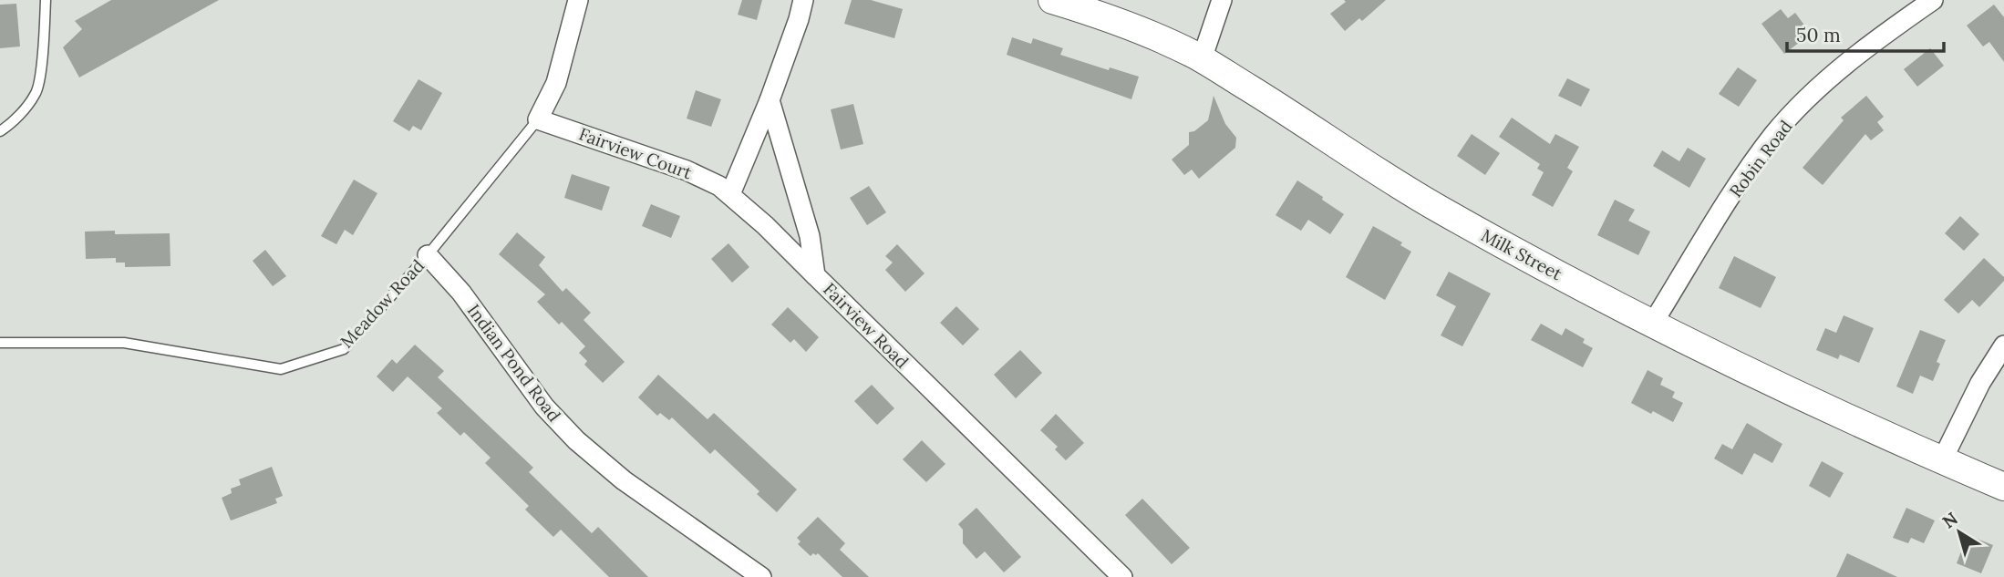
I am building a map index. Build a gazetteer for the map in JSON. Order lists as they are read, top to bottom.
{
  "streets": {
    "main road": ["Milk Street"],
    "street": [
      "Fairview Court",
      "Robin Road",
      "Meadow Road",
      "Fairview Road",
      "Indian Pond Road"
    ]
  },
  "crossings": [
    ["Fairview Court", "Meadow Road"],
    ["Fairview Court", "Fairview Road"],
    ["Robin Road", "Milk Street"],
    ["Meadow Road", "Indian Pond Road"]
  ],
  "scale_bar": "50 m",
  "north": "top left"
}
